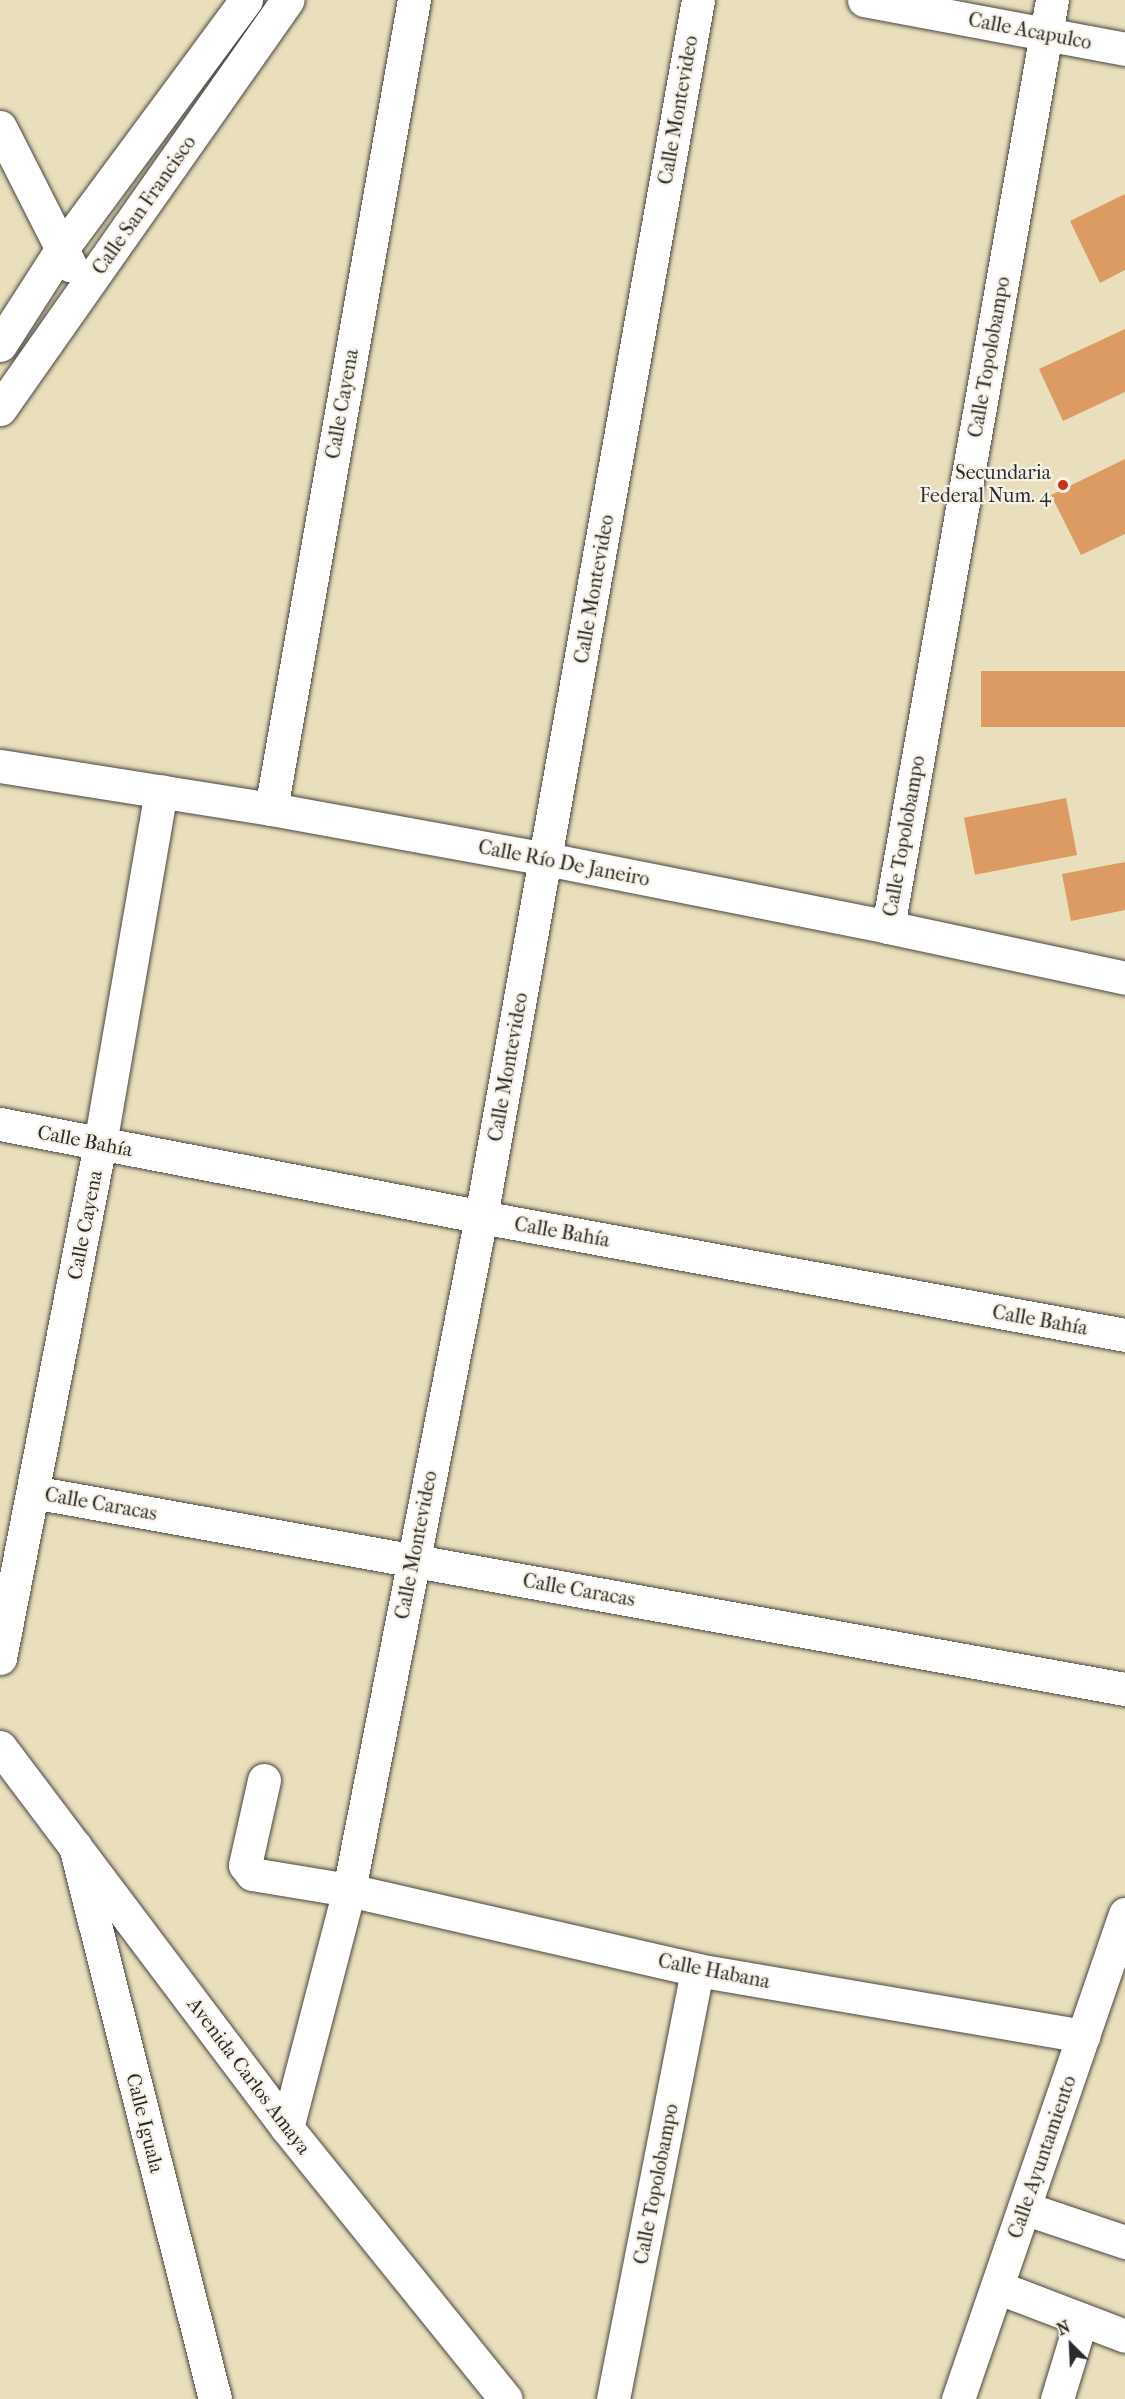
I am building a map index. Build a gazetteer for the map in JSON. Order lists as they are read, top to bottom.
{
  "streets": {
    "street": [
      "Calle Acapulco",
      "Calle Montevideo",
      "Calle San Francisco",
      "Calle Topolobampo",
      "Calle Cayena",
      "Calle Río De Janeiro",
      "Calle Bahía",
      "Calle Caracas",
      "Calle Habana",
      "Avenida Carlos Amaya",
      "Calle Iguala",
      "Calle Ayuntamiento"
    ]
  },
  "crossings": [
    ["Calle Acapulco", "Calle Topolobampo"],
    ["Calle Montevideo", "Calle Río De Janeiro"],
    ["Calle Montevideo", "Calle Bahía"],
    ["Calle Montevideo", "Calle Caracas"],
    ["Calle Montevideo", "Calle Habana"],
    ["Calle Montevideo", "Avenida Carlos Amaya"],
    ["Calle Topolobampo", "Calle Río De Janeiro"],
    ["Calle Topolobampo", "Calle Habana"],
    ["Calle Cayena", "Calle Río De Janeiro"],
    ["Calle Cayena", "Calle Bahía"],
    ["Calle Cayena", "Calle Caracas"],
    ["Calle Habana", "Calle Ayuntamiento"],
    ["Avenida Carlos Amaya", "Calle Iguala"]
  ],
  "places": ["Secundaria Federal Num. 4"],
  "north": "top left"
}
